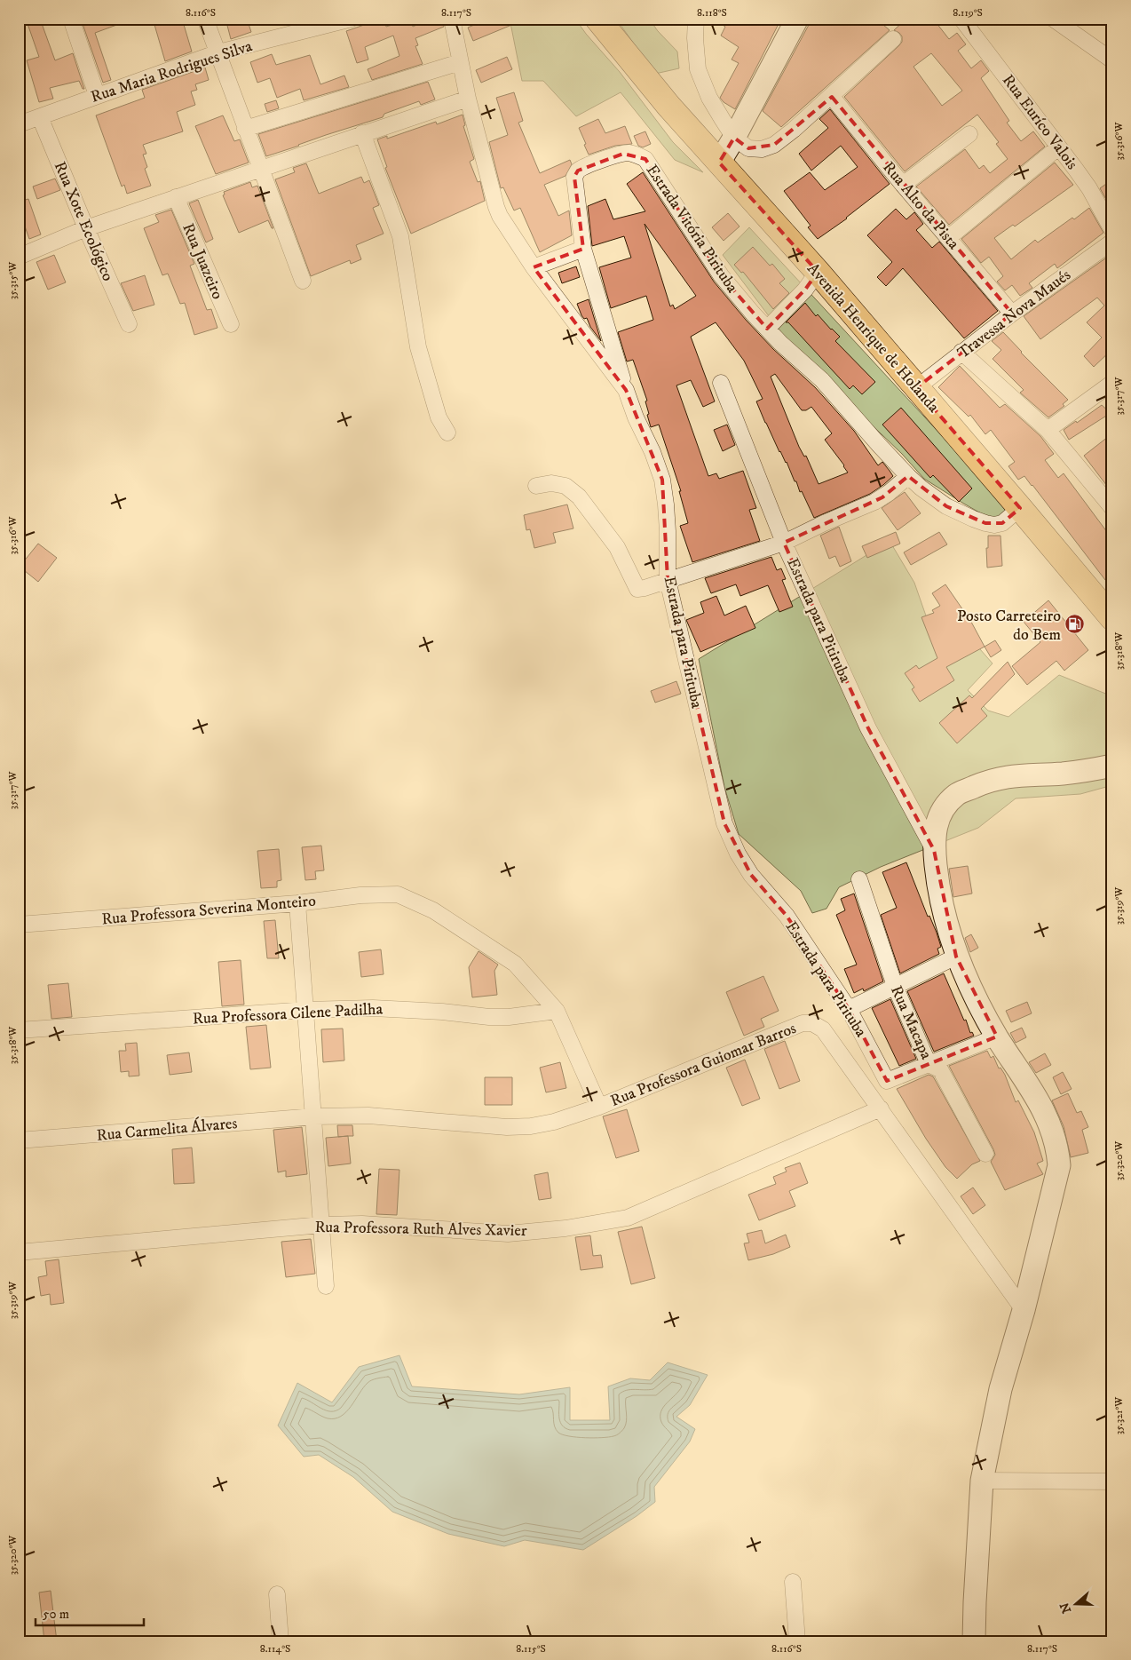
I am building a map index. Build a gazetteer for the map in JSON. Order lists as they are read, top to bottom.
{
  "streets": {
    "main road": ["Avenida Henrique de Holanda"],
    "street": [
      "Rua Maria Rodrigues Silva",
      "Rua Euríco Valois",
      "Rua Alto da Pista",
      "Rua Xote Ecológico",
      "Estrada Vitória Pirituba",
      "Rua Juazeiro",
      "Travessa Nova Maués",
      "Estrada para Pitiruba",
      "Estrada para Pirituba",
      "Rua Professora Severina Monteiro",
      "Rua Professora Cilene Padilha",
      "Rua Macapa",
      "Rua Professora Guiomar Barros",
      "Rua Carmelita Álvares",
      "Rua Professora Ruth Alves Xavier"
    ]
  },
  "crossings": [
    ["Rua Maria Rodrigues Silva", "Rua Xote Ecológico"],
    ["Rua Alto da Pista", "Travessa Nova Maués"],
    ["Estrada Vitória Pirituba", "Avenida Henrique de Holanda"],
    ["Estrada Vitória Pirituba", "Estrada para Pirituba"],
    ["Travessa Nova Maués", "Avenida Henrique de Holanda"],
    ["Estrada para Pirituba", "Rua Macapa"],
    ["Estrada para Pirituba", "Rua Professora Guiomar Barros"],
    ["Estrada para Pirituba", "Rua Professora Ruth Alves Xavier"],
    ["Rua Professora Severina Monteiro", "Rua Professora Cilene Padilha"],
    ["Rua Professora Guiomar Barros", "Rua Carmelita Álvares"]
  ],
  "places": {
    "fuel station": ["Posto Carreteiro do Bem"]
  },
  "scale_bar": "50 m",
  "north": "left",
  "coordinates": [
    "8.116°S",
    "8.117°S",
    "8.118°S",
    "8.119°S",
    "35.316°W",
    "35.315°W",
    "35.317°W",
    "35.318°W",
    "35.319°W",
    "35.320°W",
    "35.321°W",
    "8.114°S",
    "8.115°S"
  ]
}
